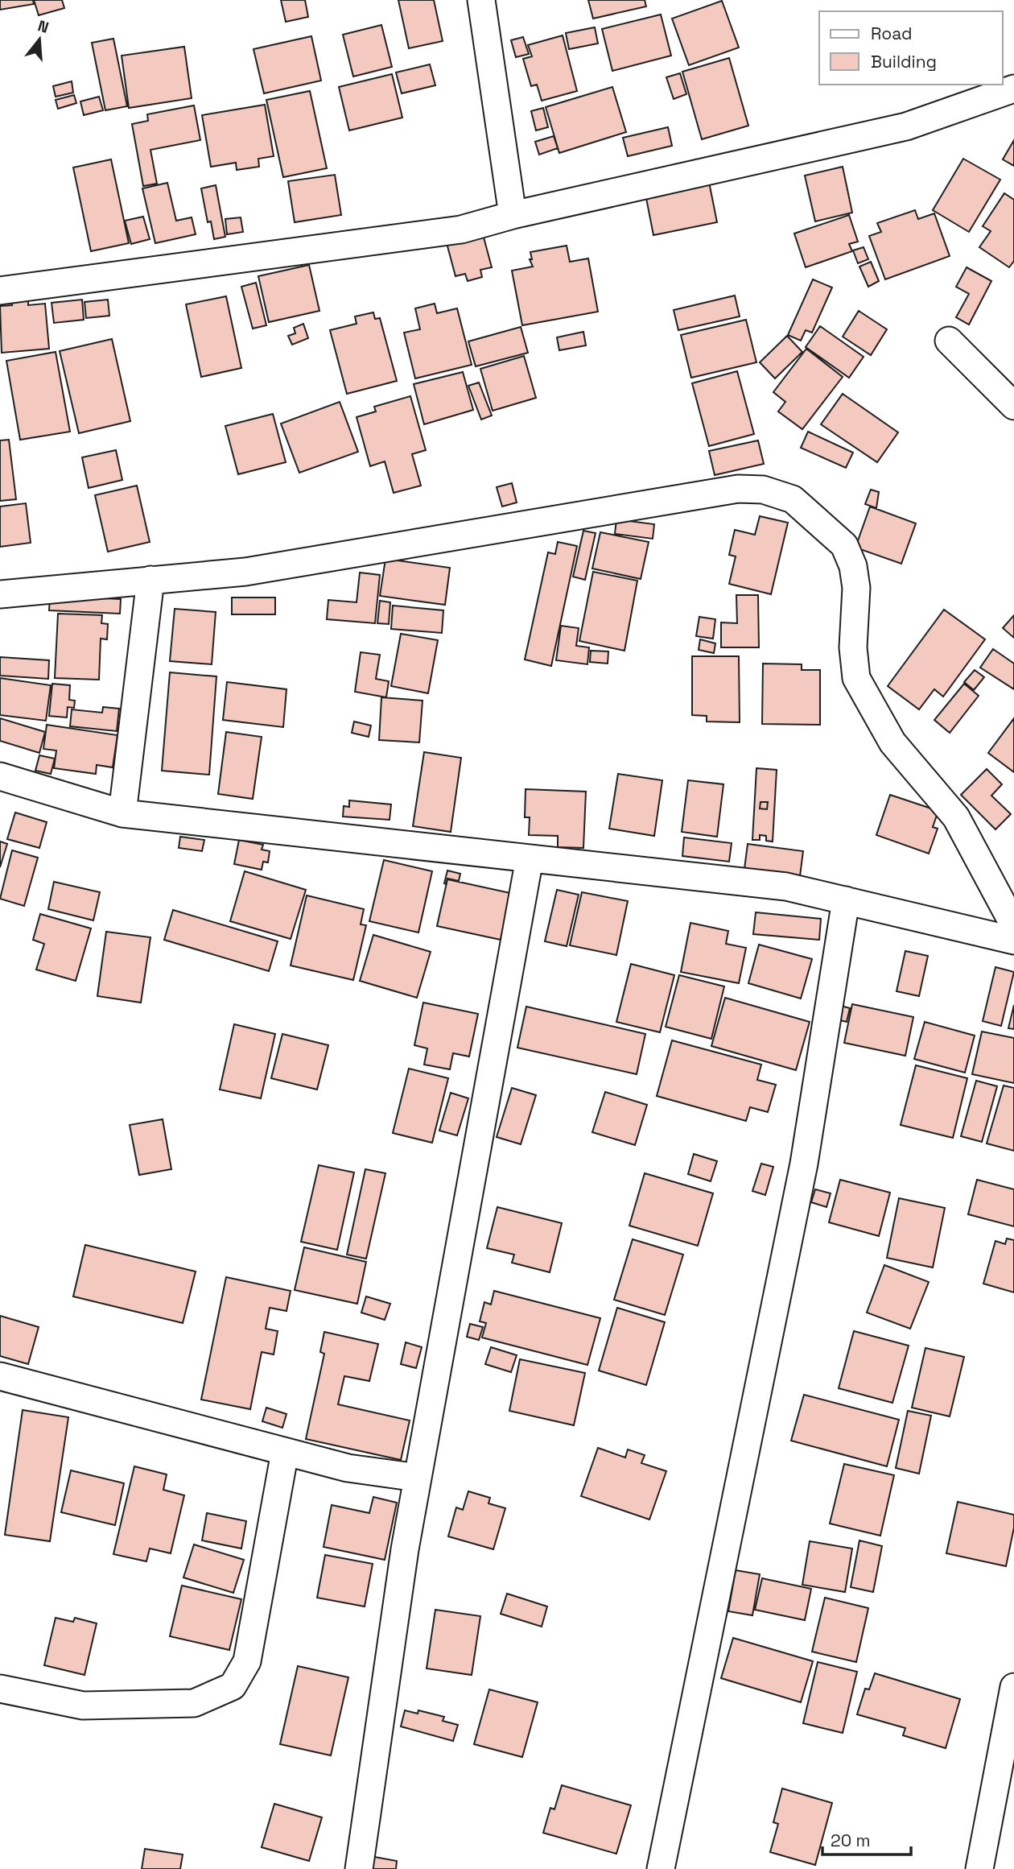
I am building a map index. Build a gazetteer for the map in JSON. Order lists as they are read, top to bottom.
{
  "legend": ["Road", "Building"],
  "scale_bar": "20 m",
  "north": "top"
}
